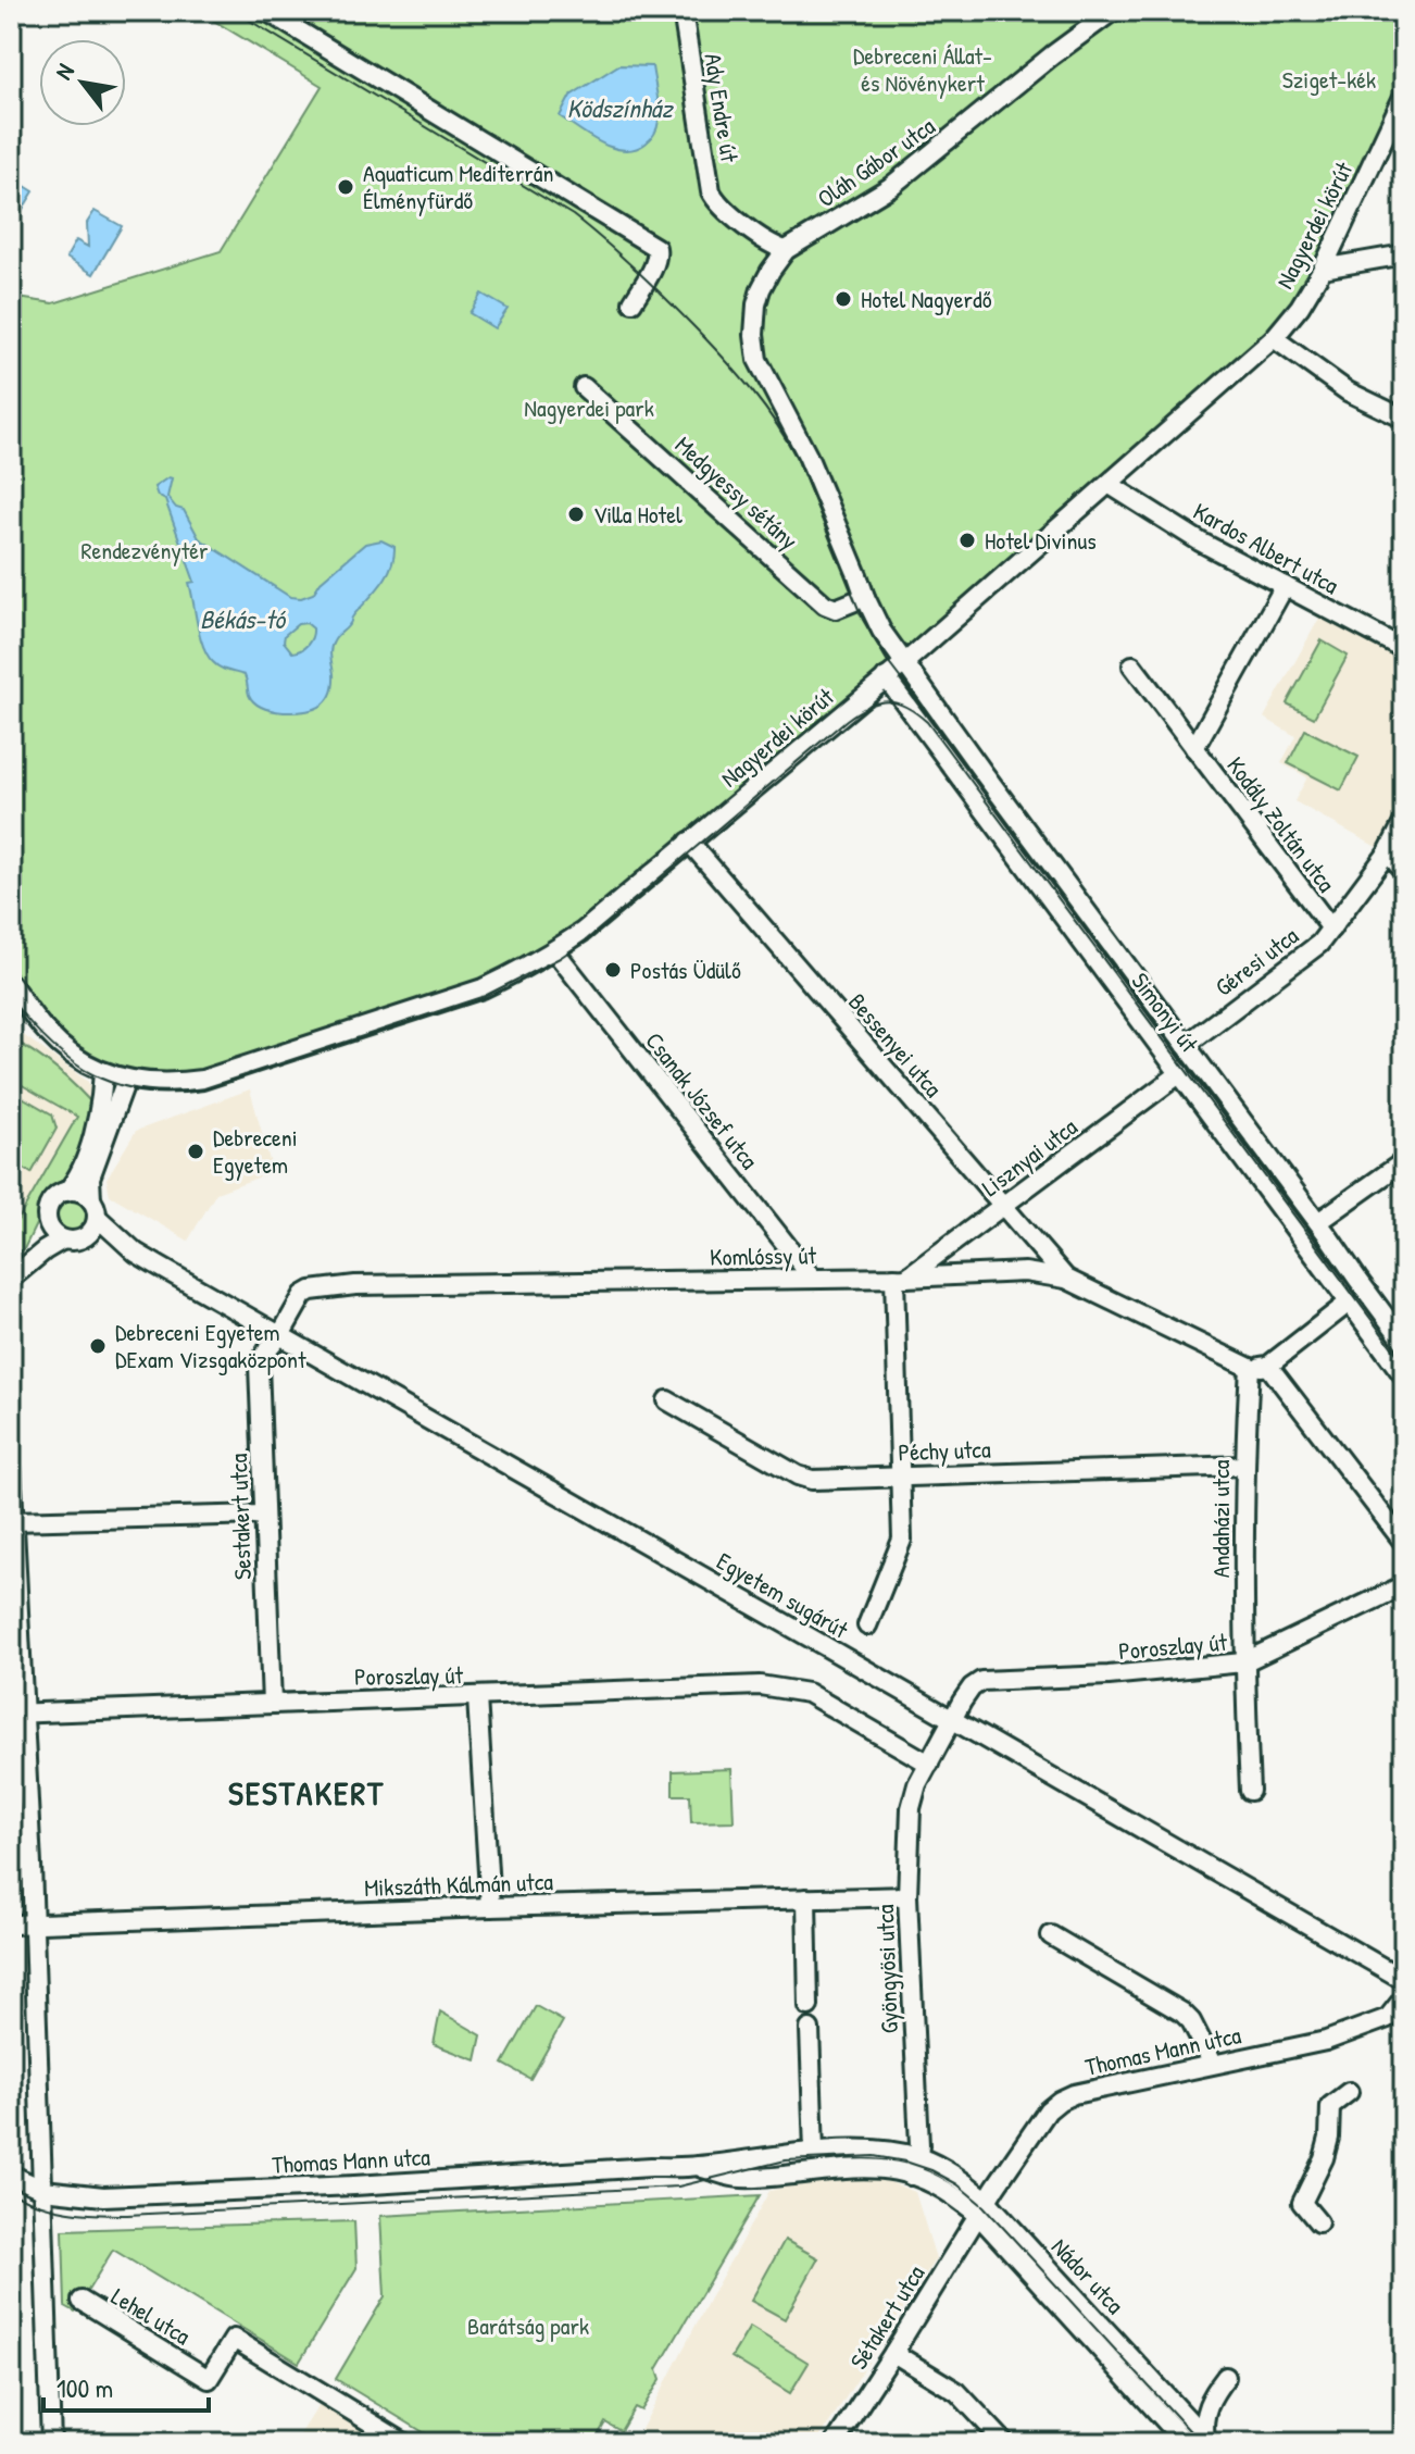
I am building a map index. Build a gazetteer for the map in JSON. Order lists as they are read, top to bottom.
{
  "streets": {
    "street": [
      "Ady Endre út",
      "Oláh Gábor utca",
      "Nagyerdei körút",
      "Medgyessy sétány",
      "Kardos Albert utca",
      "Kodály Zoltán utca",
      "Géresi utca",
      "Simonyi út",
      "Bessenyei utca",
      "Csanak József utca",
      "Lisznyai utca",
      "Komlóssy út",
      "Péchy utca",
      "Sestakert utca",
      "Andaházi utca",
      "Egyetem sugárút",
      "Poroszlay út",
      "Mikszáth Kálmán utca",
      "Gyöngyösi utca",
      "Thomas Mann utca",
      "Nádor utca",
      "Lehel utca",
      "Sétakert utca"
    ]
  },
  "crossings": [
    ["Ady Endre út", "Oláh Gábor utca"],
    ["Nagyerdei körút", "Kardos Albert utca"],
    ["Nagyerdei körút", "Simonyi út"],
    ["Nagyerdei körút", "Bessenyei utca"],
    ["Nagyerdei körút", "Csanak József utca"],
    ["Kardos Albert utca", "Kodály Zoltán utca"],
    ["Kodály Zoltán utca", "Géresi utca"],
    ["Géresi utca", "Simonyi út"],
    ["Simonyi út", "Lisznyai utca"],
    ["Bessenyei utca", "Lisznyai utca"],
    ["Bessenyei utca", "Komlóssy út"],
    ["Csanak József utca", "Komlóssy út"],
    ["Lisznyai utca", "Komlóssy út"],
    ["Komlóssy út", "Sestakert utca"],
    ["Komlóssy út", "Andaházi utca"],
    ["Komlóssy út", "Egyetem sugárút"],
    ["Péchy utca", "Andaházi utca"],
    ["Sestakert utca", "Egyetem sugárút"],
    ["Sestakert utca", "Poroszlay út"],
    ["Andaházi utca", "Poroszlay út"],
    ["Egyetem sugárút", "Gyöngyösi utca"],
    ["Poroszlay út", "Gyöngyösi utca"],
    ["Mikszáth Kálmán utca", "Gyöngyösi utca"],
    ["Gyöngyösi utca", "Thomas Mann utca"],
    ["Gyöngyösi utca", "Nádor utca"],
    ["Thomas Mann utca", "Nádor utca"],
    ["Thomas Mann utca", "Sétakert utca"],
    ["Nádor utca", "Sétakert utca"]
  ],
  "districts": ["SESTAKERT"],
  "water": ["Ködszínház", "Békás-tó"],
  "parks": [
    "Debreceni Állat- és Növénykert",
    "Sziget-kék",
    "Nagyerdei park",
    "Rendezvénytér",
    "Barátság park"
  ],
  "places": [
    "Aquaticum Mediterrán Élményfürdő",
    "Hotel Nagyerdő",
    "Villa Hotel",
    "Hotel Divinus",
    "Postás Üdülő",
    "Debreceni Egyetem",
    "Debreceni Egyetem DExam Vizsgaközpont"
  ],
  "scale_bar": "100 m",
  "north": "top left"
}
